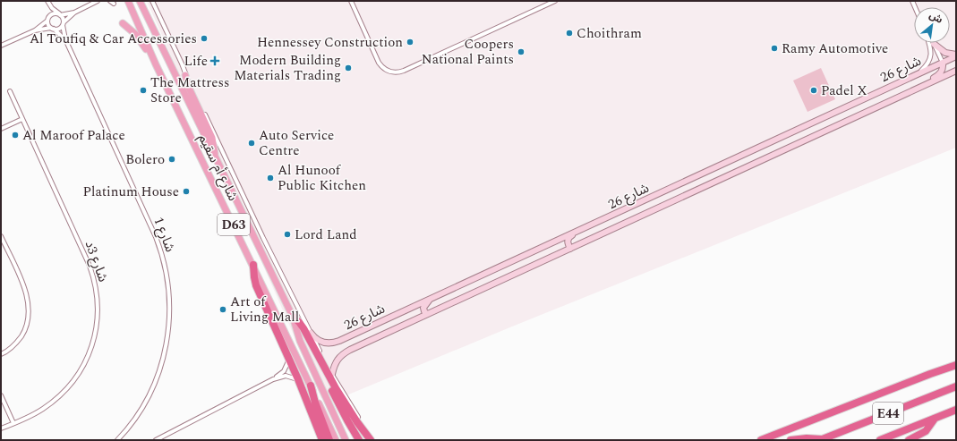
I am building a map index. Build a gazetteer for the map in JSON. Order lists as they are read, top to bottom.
{
  "streets": {
    "highway": ["E44"],
    "main road": ["شارع 26", "شارع أم سقيم", "D63"],
    "street": ["شارع 1", "شارع 3د"]
  },
  "places": {
    "other": [
      "Choithram",
      "Al Toufiq & Car Accessories",
      "Hennessey Construction",
      "Ramy Automotive",
      "Coopers National Paints",
      "Modern Building Materials Trading",
      "The Mattress Store",
      "Padel X",
      "Al Maroof Palace",
      "Auto Service Centre",
      "Bolero",
      "Al Hunoof Public Kitchen",
      "Platinum House",
      "Lord Land",
      "Art of Living Mall"
    ],
    "health": ["Life"]
  },
  "north": "top right"
}
